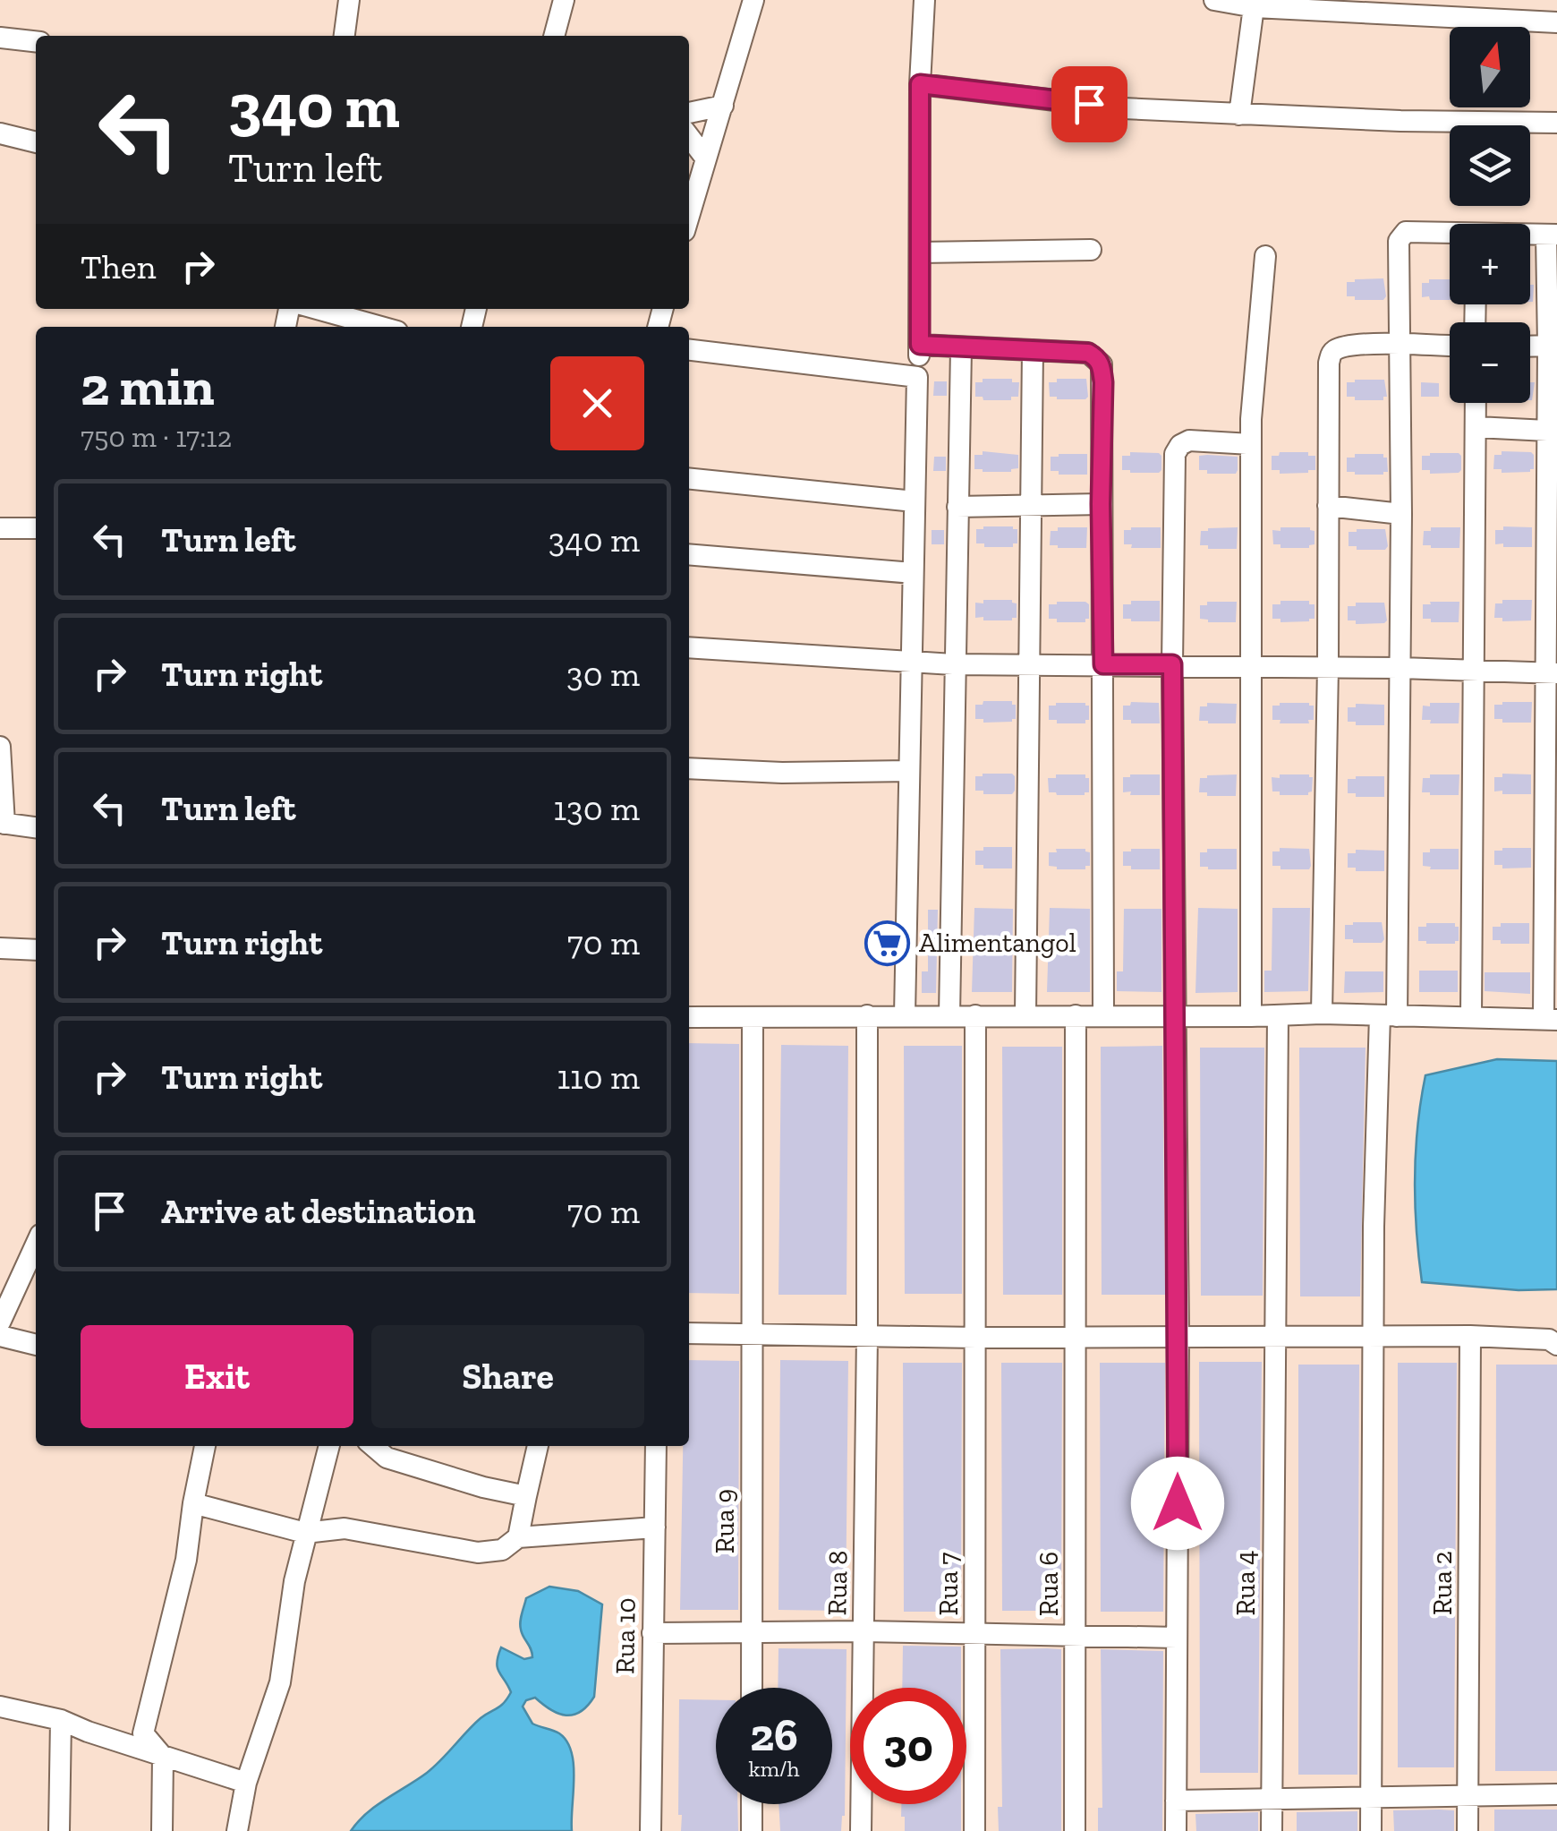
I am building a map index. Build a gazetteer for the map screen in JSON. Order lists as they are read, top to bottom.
{
  "streets": {
    "street": [
      "Rua 9",
      "Rua 8",
      "Rua 4",
      "Rua 2",
      "Rua 7",
      "Rua 6",
      "Rua 10"
    ]
  },
  "places": {
    "supermarket": ["Alimentangol"]
  },
  "north": "top",
  "page": {
    "map_buttons": ["+", "−"],
    "turn": ["340 m", "Turn left"],
    "then": "Then",
    "heading": ["2 min", "750 m · 17:12"],
    "list": [
      {
        "name": "Turn left",
        "value": "340 m"
      },
      {
        "name": "Turn right",
        "value": "30 m"
      },
      {
        "name": "Turn left",
        "value": "130 m"
      },
      {
        "name": "Turn right",
        "value": "70 m"
      },
      {
        "name": "Turn right",
        "value": "110 m"
      },
      {
        "name": "Arrive at destination",
        "value": "70 m"
      }
    ],
    "buttons": ["Exit", "Share"],
    "speed": "26 km/h",
    "limit": "30"
  }
}
